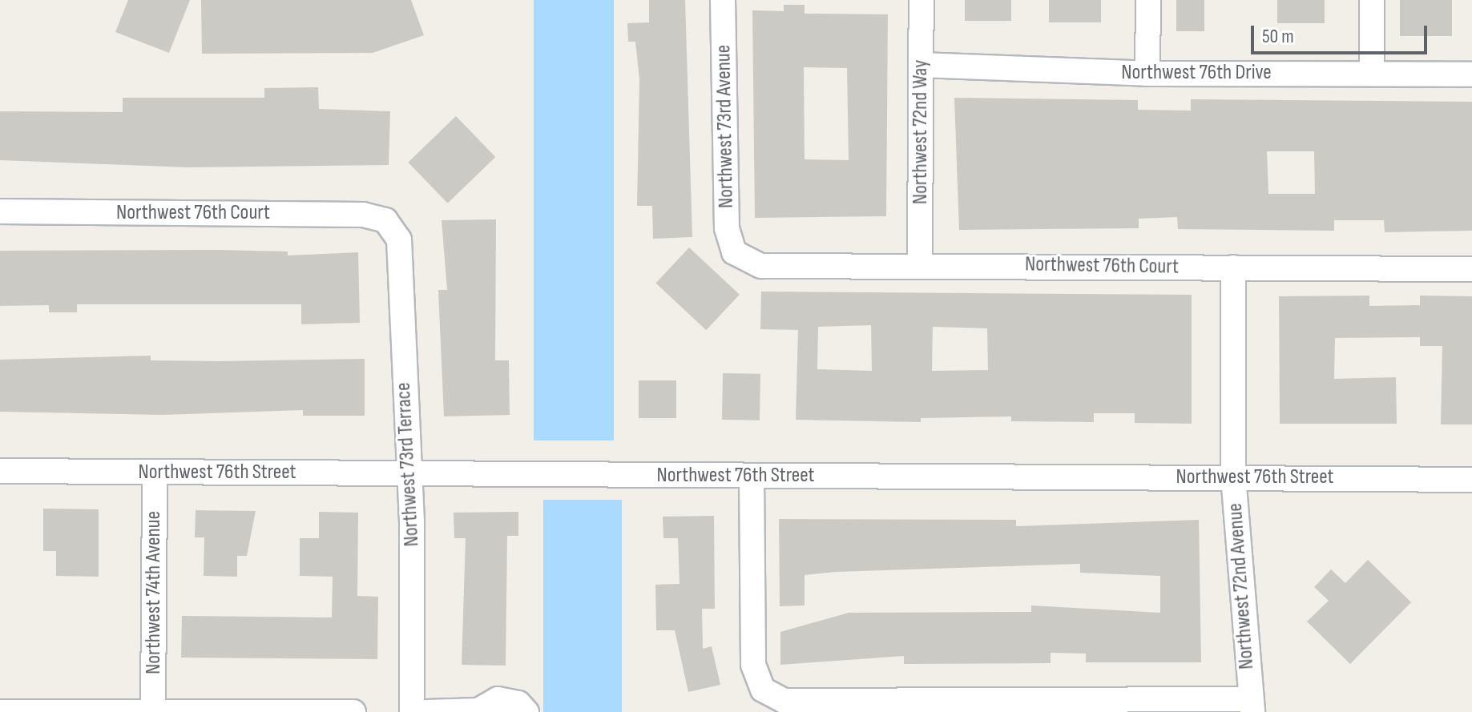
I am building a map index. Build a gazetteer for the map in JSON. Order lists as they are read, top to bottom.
{
  "streets": {
    "street": [
      "Northwest 76th Drive",
      "Northwest 73rd Avenue",
      "Northwest 72nd Way",
      "Northwest 76th Court",
      "Northwest 73rd Terrace",
      "Northwest 76th Street",
      "Northwest 72nd Avenue",
      "Northwest 74th Avenue"
    ]
  },
  "crossings": [
    ["Northwest 76th Drive", "Northwest 72nd Way"],
    ["Northwest 73rd Avenue", "Northwest 76th Court"],
    ["Northwest 72nd Way", "Northwest 76th Court"],
    ["Northwest 76th Court", "Northwest 73rd Terrace"],
    ["Northwest 76th Court", "Northwest 72nd Avenue"],
    ["Northwest 73rd Terrace", "Northwest 76th Street"],
    ["Northwest 76th Street", "Northwest 72nd Avenue"],
    ["Northwest 76th Street", "Northwest 74th Avenue"]
  ],
  "scale_bar": "50 m"
}
